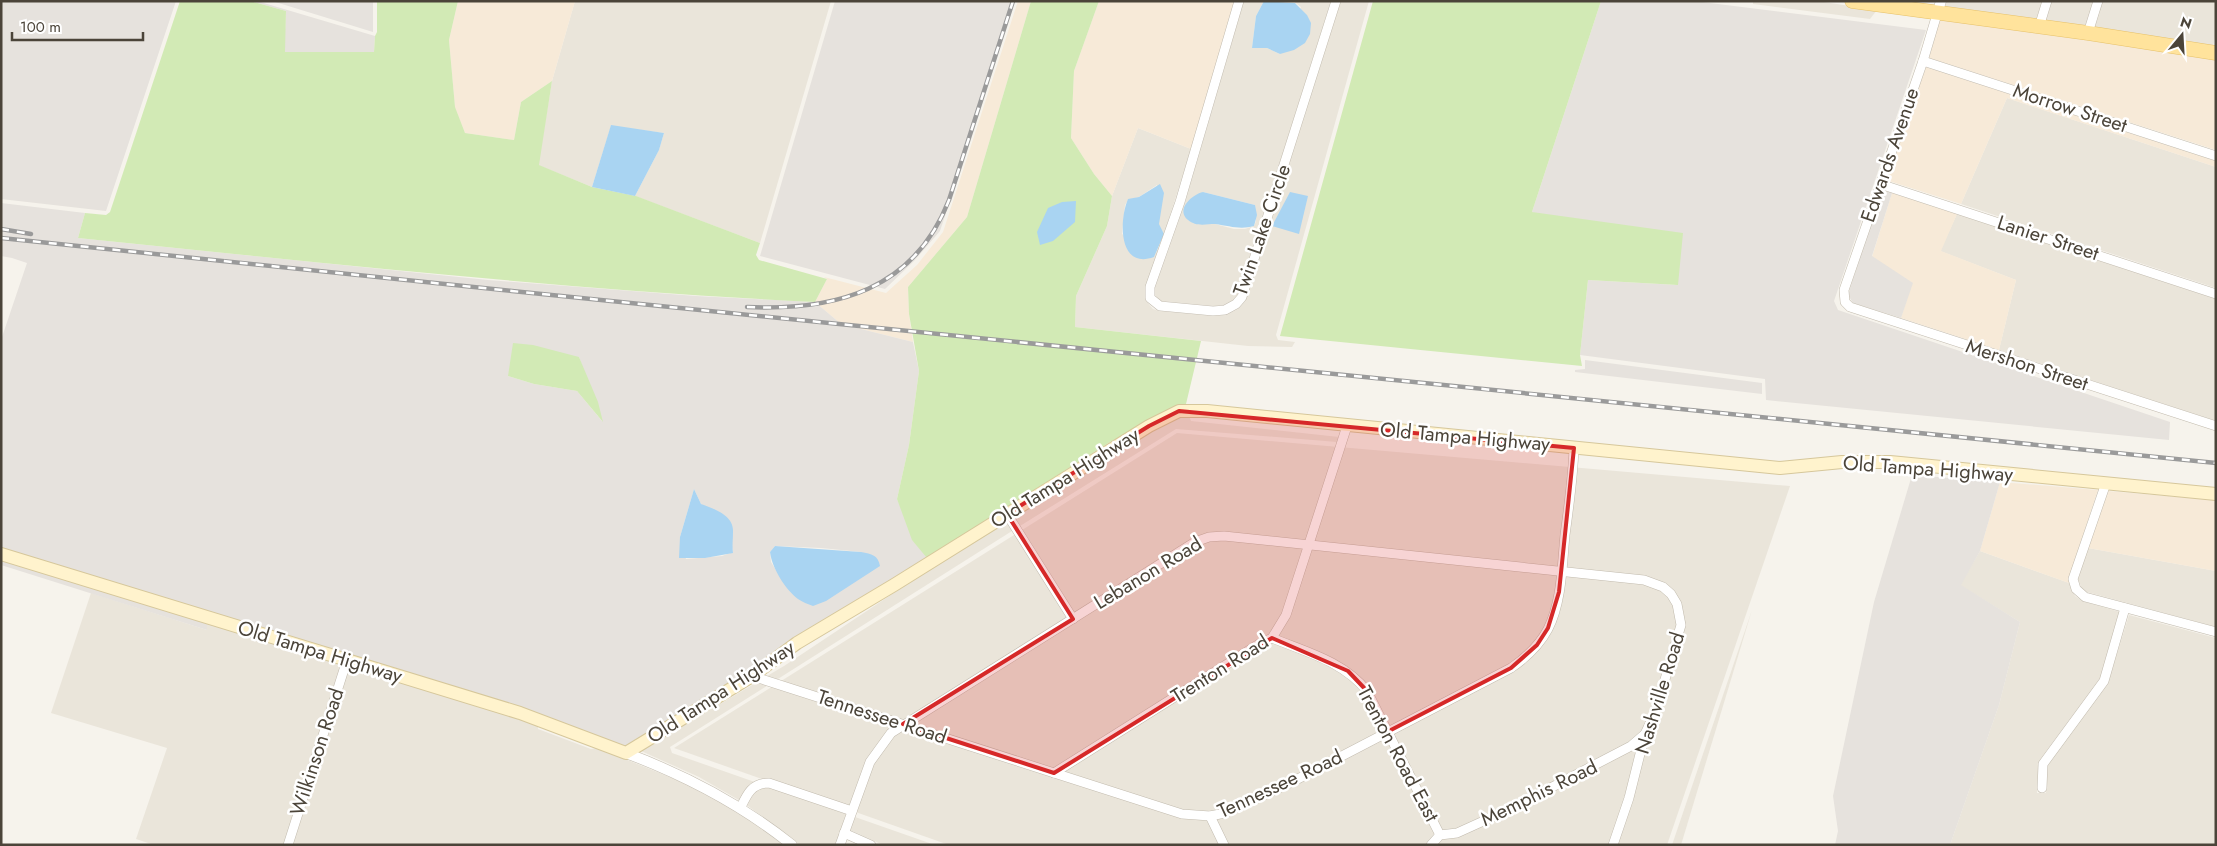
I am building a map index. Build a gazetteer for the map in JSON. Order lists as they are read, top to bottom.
{
  "streets": {
    "main road": ["Old Tampa Highway"],
    "street": [
      "Morrow Street",
      "Edwards Avenue",
      "Twin Lake Circle",
      "Lanier Street",
      "Mershon Street",
      "Lebanon Road",
      "Trenton Road",
      "Nashville Road",
      "Tennessee Road",
      "Wilkinson Road",
      "Trenton Road East",
      "Memphis Road"
    ]
  },
  "crossings": [
    ["Morrow Street", "Edwards Avenue"],
    ["Edwards Avenue", "Lanier Street"],
    ["Edwards Avenue", "Mershon Street"],
    ["Old Tampa Highway", "Trenton Road"],
    ["Old Tampa Highway", "Tennessee Road"],
    ["Old Tampa Highway", "Wilkinson Road"],
    ["Lebanon Road", "Trenton Road"],
    ["Lebanon Road", "Nashville Road"],
    ["Lebanon Road", "Tennessee Road"],
    ["Trenton Road", "Tennessee Road"],
    ["Trenton Road", "Trenton Road East"],
    ["Nashville Road", "Tennessee Road"],
    ["Nashville Road", "Memphis Road"],
    ["Tennessee Road", "Trenton Road East"],
    ["Trenton Road East", "Memphis Road"]
  ],
  "scale_bar": "100 m",
  "north": "top"
}
